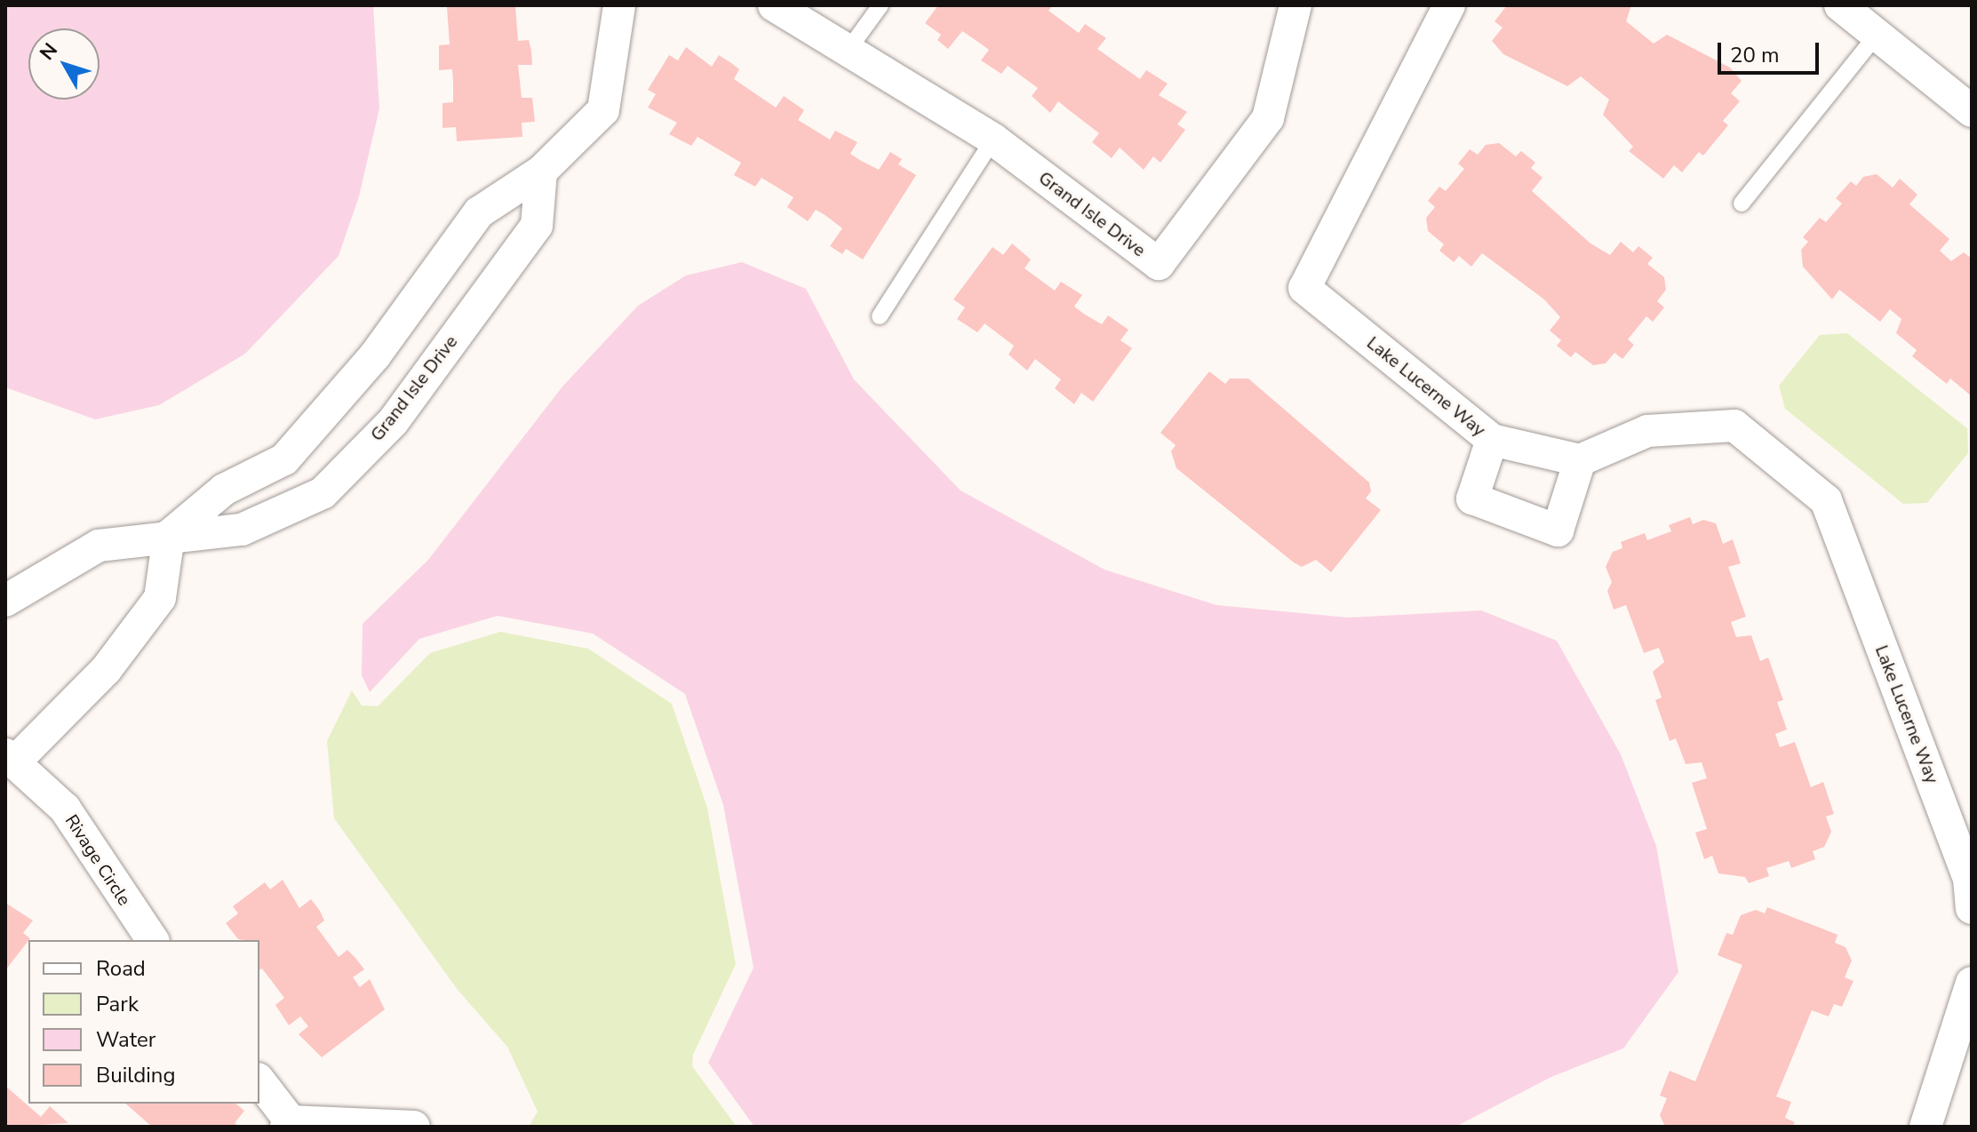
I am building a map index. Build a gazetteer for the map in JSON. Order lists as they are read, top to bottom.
{
  "streets": {
    "street": ["Grand Isle Drive", "Lake Lucerne Way", "Rivage Circle"]
  },
  "legend": [
    "Road",
    "Park",
    "Water",
    "Building"
  ],
  "scale_bar": "20 m",
  "north": "top left"
}
